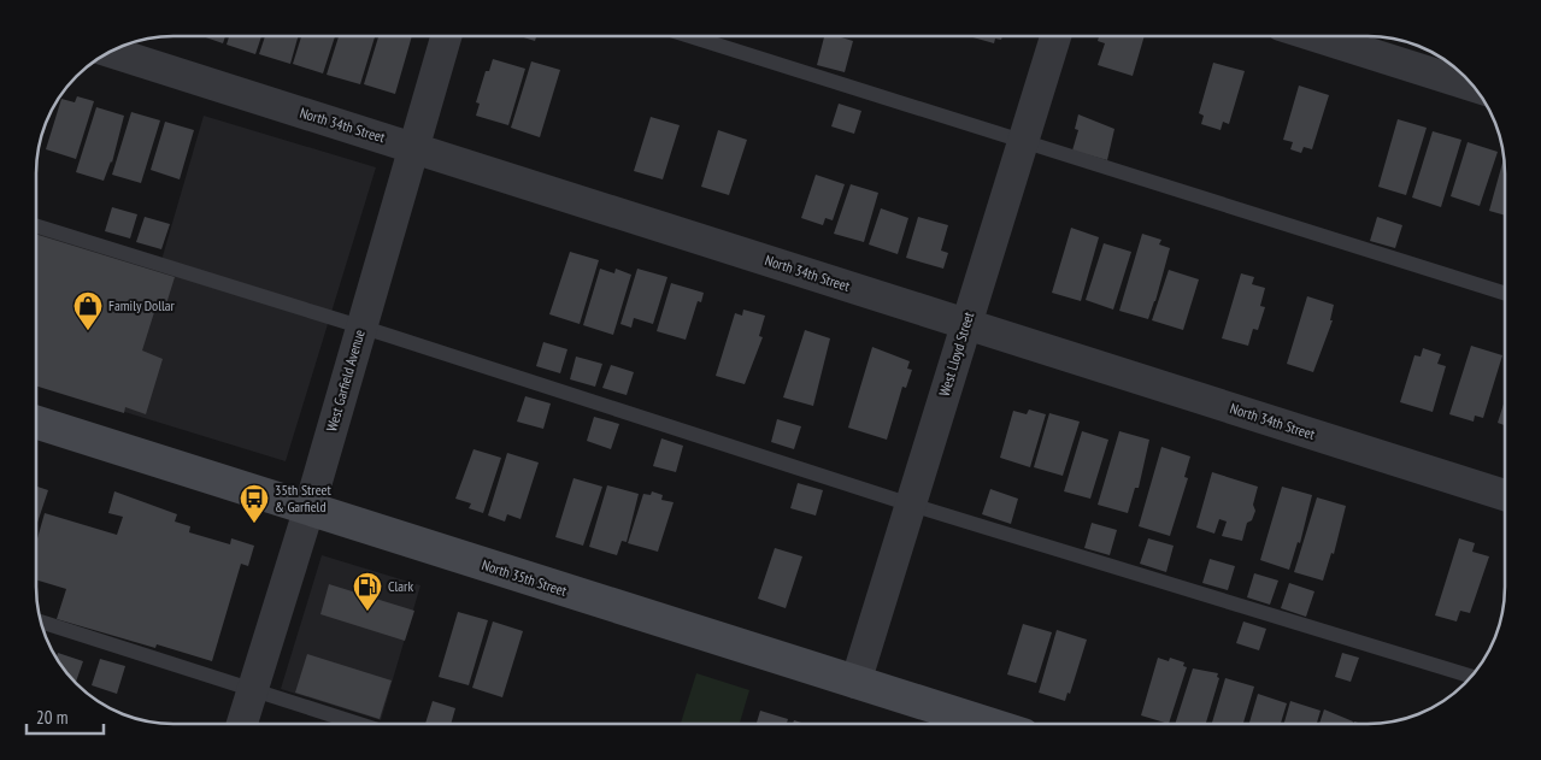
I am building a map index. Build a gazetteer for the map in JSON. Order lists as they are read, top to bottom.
{
  "streets": {
    "main road": ["North 35th Street"],
    "street": ["North 34th Street", "West Lloyd Street", "West Garfield Avenue"]
  },
  "crossings": [
    ["North 34th Street", "West Lloyd Street"],
    ["North 34th Street", "West Garfield Avenue"],
    ["West Lloyd Street", "North 35th Street"],
    ["West Garfield Avenue", "North 35th Street"]
  ],
  "places": {
    "shop": ["Family Dollar"],
    "bus stop": ["35th Street & Garfield"],
    "fuel station": ["Clark"]
  },
  "scale_bar": "20 m"
}
